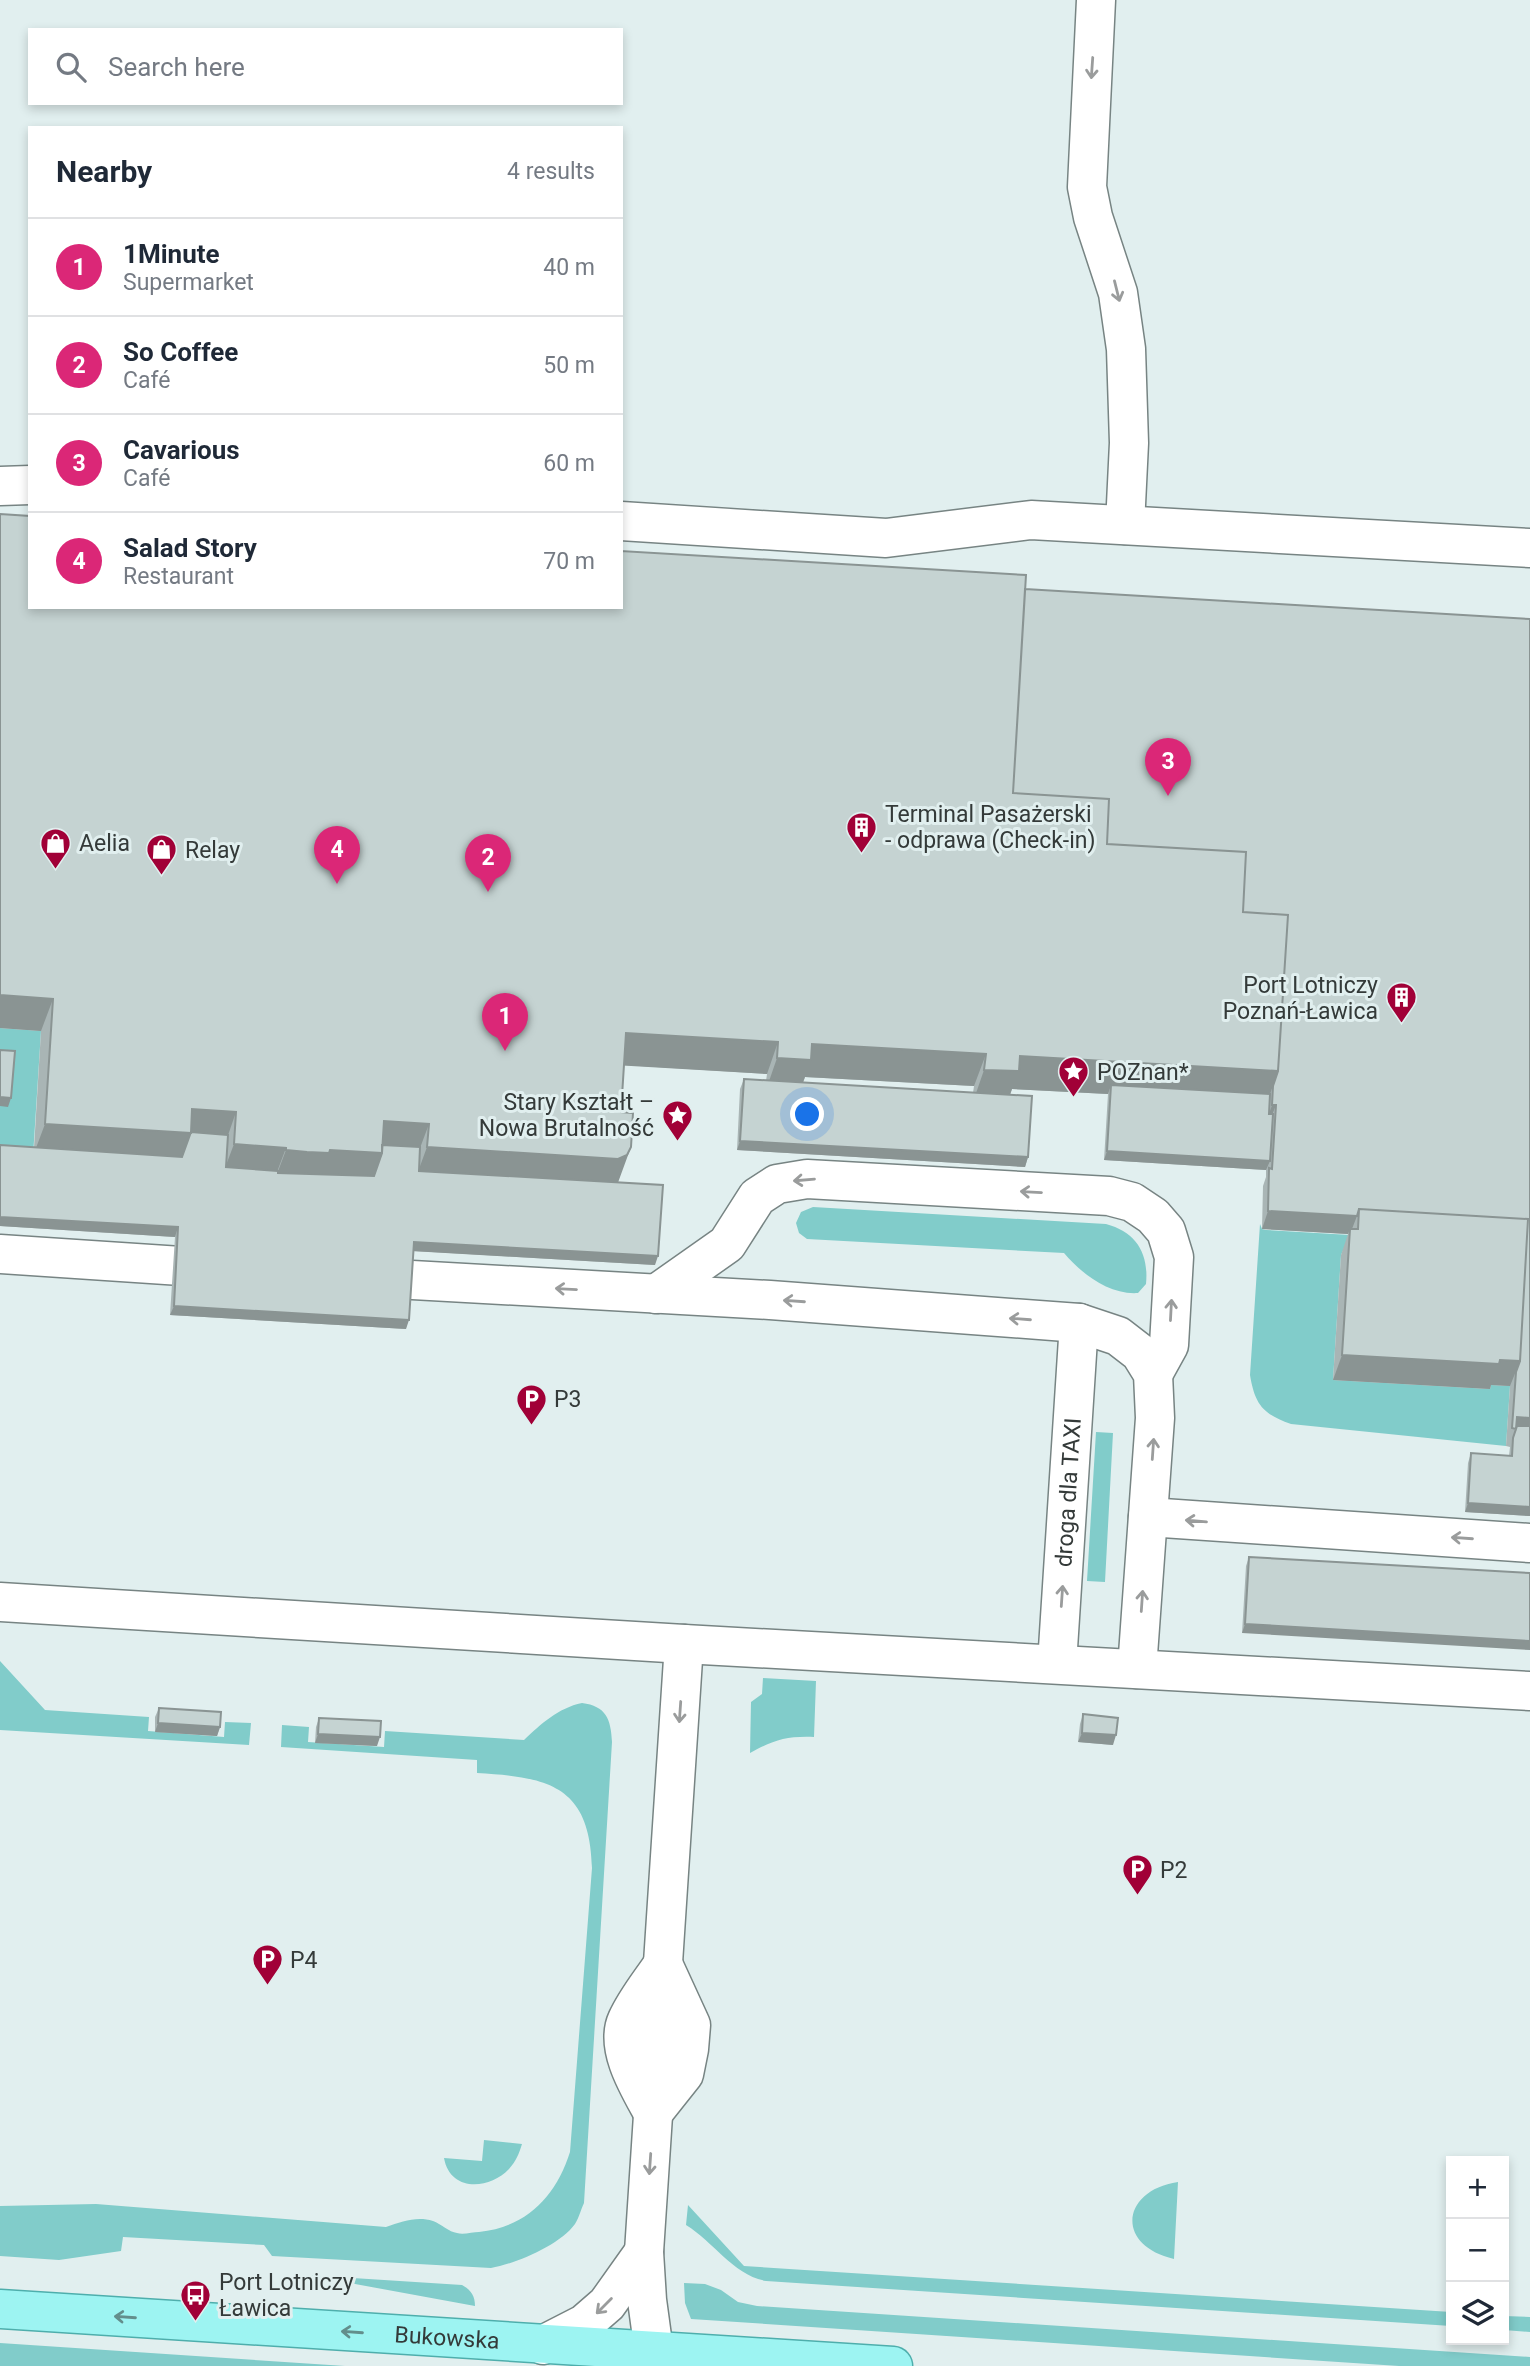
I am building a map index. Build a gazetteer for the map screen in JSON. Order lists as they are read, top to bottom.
{
  "streets": {
    "main road": ["Bukowska"],
    "lane": ["droga dla TAXI"]
  },
  "one_way": ["Bukowska"],
  "places": {
    "building": ["Terminal Pasażerski - odprawa (Check-in)", "Port Lotniczy Poznań-Ławica"],
    "shop": ["Aelia", "Relay"],
    "place": ["POZnan*", "Stary Kształt – Nowa Brutalność"],
    "parking": ["P3", "P2", "P4"],
    "bus stop": ["Port Lotniczy Ławica"]
  },
  "page": {
    "search": "Search here",
    "heading": ["Nearby", "4 results"],
    "list": [
      {
        "mark": "1",
        "name": "1Minute",
        "note": "Supermarket",
        "value": "40 m"
      },
      {
        "mark": "2",
        "name": "So Coffee",
        "note": "Café",
        "value": "50 m"
      },
      {
        "mark": "3",
        "name": "Cavarious",
        "note": "Café",
        "value": "60 m"
      },
      {
        "mark": "4",
        "name": "Salad Story",
        "note": "Restaurant",
        "value": "70 m"
      }
    ],
    "pins": [
      "3",
      "4",
      "2",
      "1"
    ],
    "map_buttons": ["+", "−"]
  }
}
